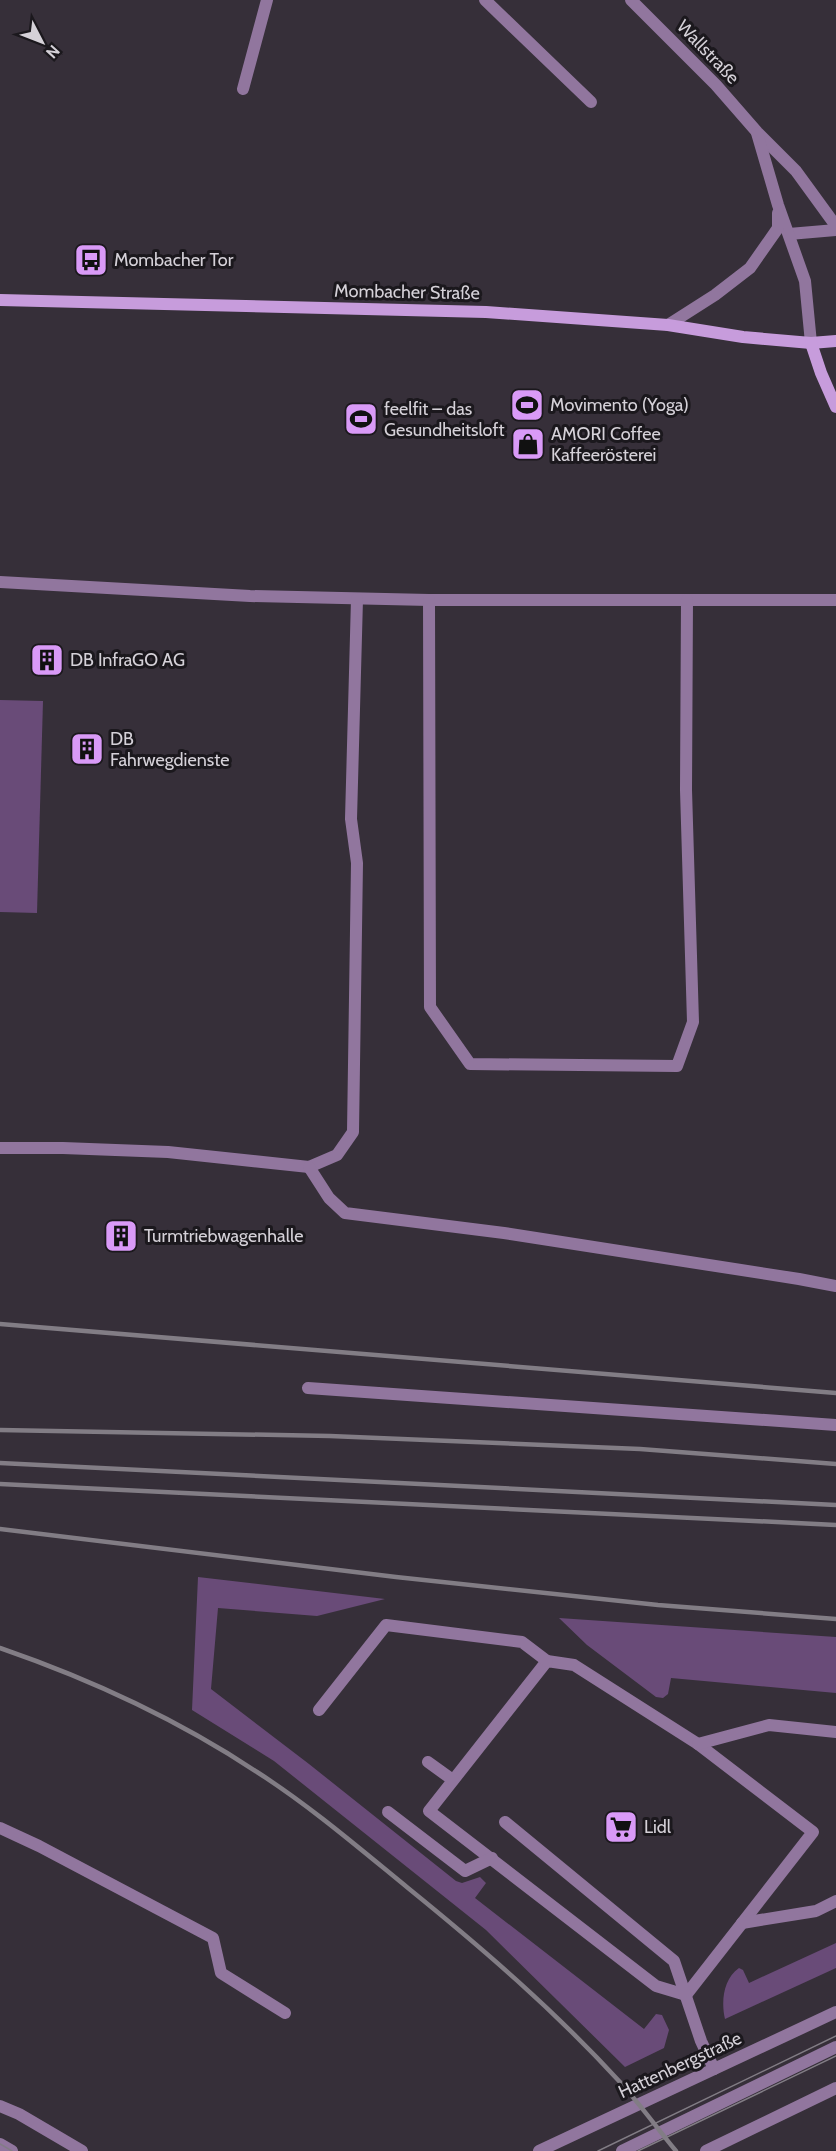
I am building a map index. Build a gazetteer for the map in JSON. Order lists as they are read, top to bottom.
{
  "streets": {
    "main road": ["Mombacher Straße"],
    "street": ["Wallstraße", "Hattenbergstraße"]
  },
  "crossings": [
    ["Wallstraße", "Mombacher Straße"]
  ],
  "places": {
    "bus stop": ["Mombacher Tor"],
    "sports": ["Movimento (Yoga)", "feelfit – das Gesundheitsloft"],
    "shop": ["AMORI Coffee Kaffeerösterei"],
    "building": ["DB InfraGO AG", "DB Fahrwegdienste", "Turmtriebwagenhalle"],
    "supermarket": ["Lidl"]
  },
  "north": "bottom right"
}
